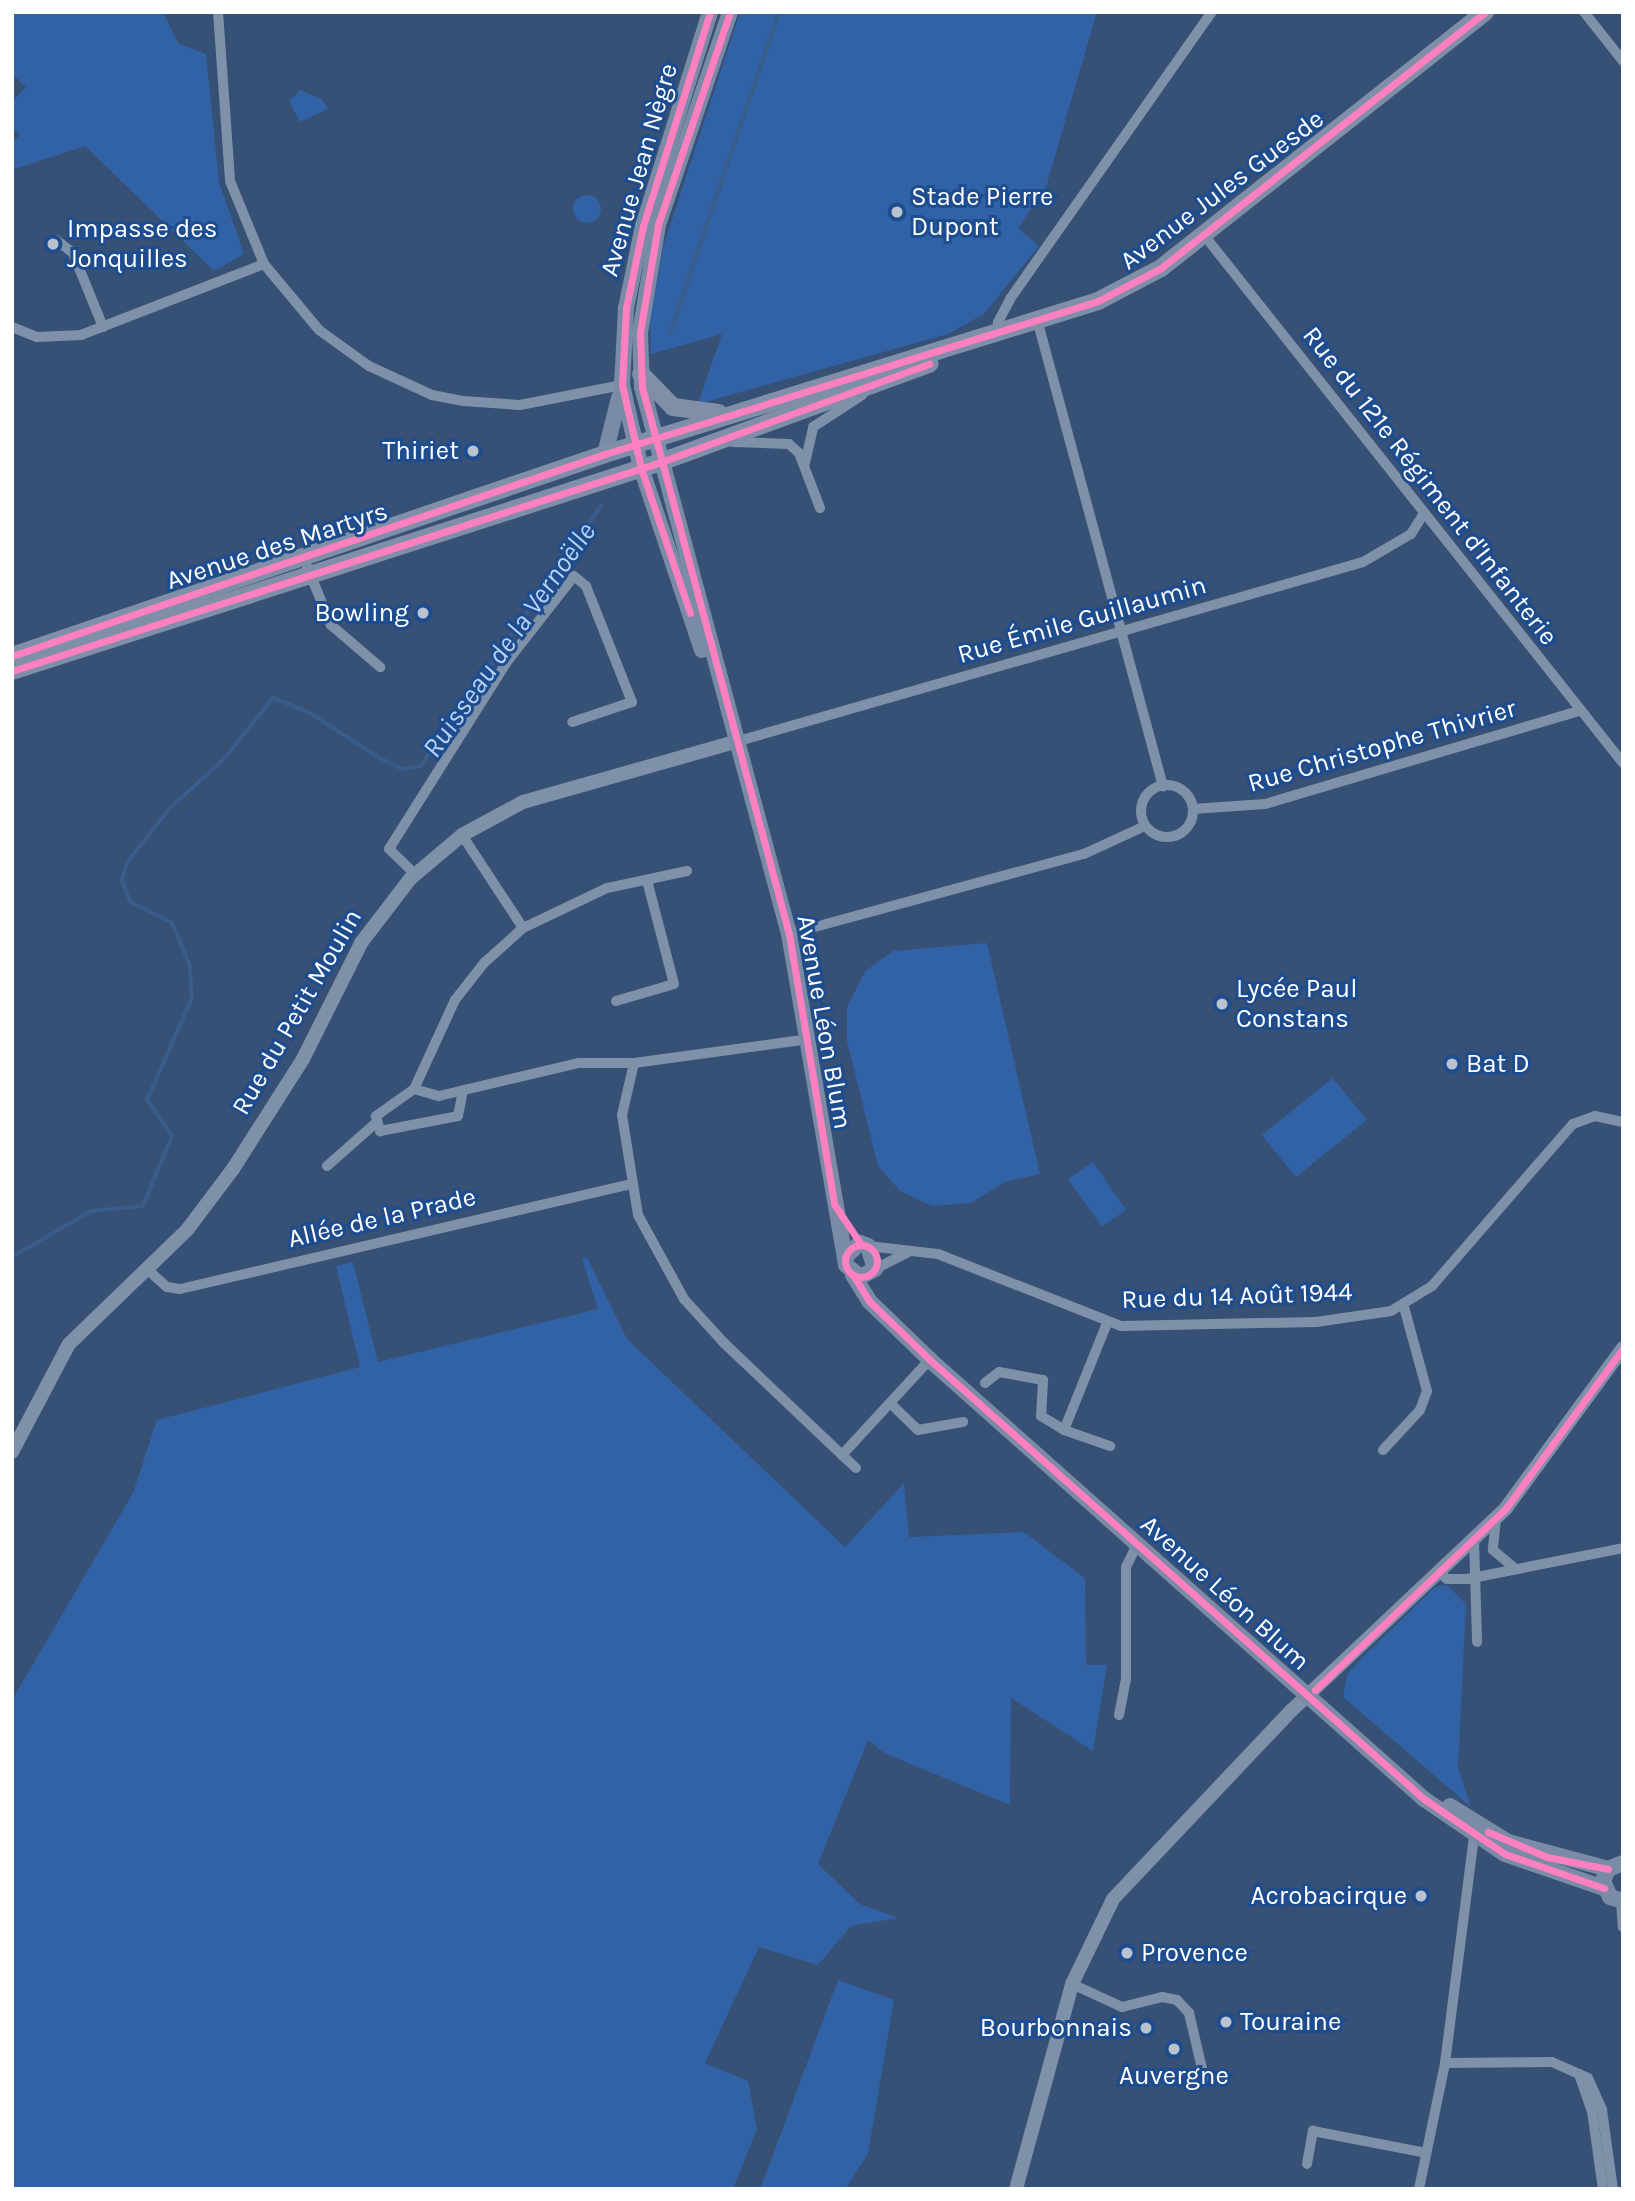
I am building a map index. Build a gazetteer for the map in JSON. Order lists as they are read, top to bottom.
{
  "streets": {
    "main road": [
      "Avenue Jean Nègre",
      "Avenue Jules Guesde",
      "Avenue des Martyrs",
      "Avenue Léon Blum"
    ],
    "street": [
      "Rue du 121e Régiment d'Infanterie",
      "Rue Émile Guillaumin",
      "Rue Christophe Thivrier",
      "Rue du Petit Moulin",
      "Allée de la Prade",
      "Rue du 14 Août 1944"
    ]
  },
  "crossings": [
    ["Avenue Jean Nègre", "Avenue Jules Guesde"],
    ["Avenue Jean Nègre", "Avenue des Martyrs"],
    ["Avenue Jean Nègre", "Avenue Léon Blum"],
    ["Avenue Jules Guesde", "Rue du 121e Régiment d'Infanterie"],
    ["Avenue Jules Guesde", "Avenue des Martyrs"],
    ["Avenue Jules Guesde", "Avenue Léon Blum"],
    ["Rue du 121e Régiment d'Infanterie", "Rue Émile Guillaumin"],
    ["Rue du 121e Régiment d'Infanterie", "Rue Christophe Thivrier"],
    ["Avenue des Martyrs", "Avenue Léon Blum"],
    ["Rue Émile Guillaumin", "Rue du Petit Moulin"],
    ["Rue Émile Guillaumin", "Avenue Léon Blum"],
    ["Rue du Petit Moulin", "Avenue Léon Blum"],
    ["Rue du Petit Moulin", "Allée de la Prade"],
    ["Avenue Léon Blum", "Rue du 14 Août 1944"]
  ],
  "water": ["Ruisseau de la Vernoëlle"],
  "places": [
    "Stade Pierre Dupont",
    "Impasse des Jonquilles",
    "Thiriet",
    "Bowling",
    "Lycée Paul Constans",
    "Bat D",
    "Acrobacirque",
    "Provence",
    "Touraine",
    "Bourbonnais",
    "Auvergne"
  ]
}
